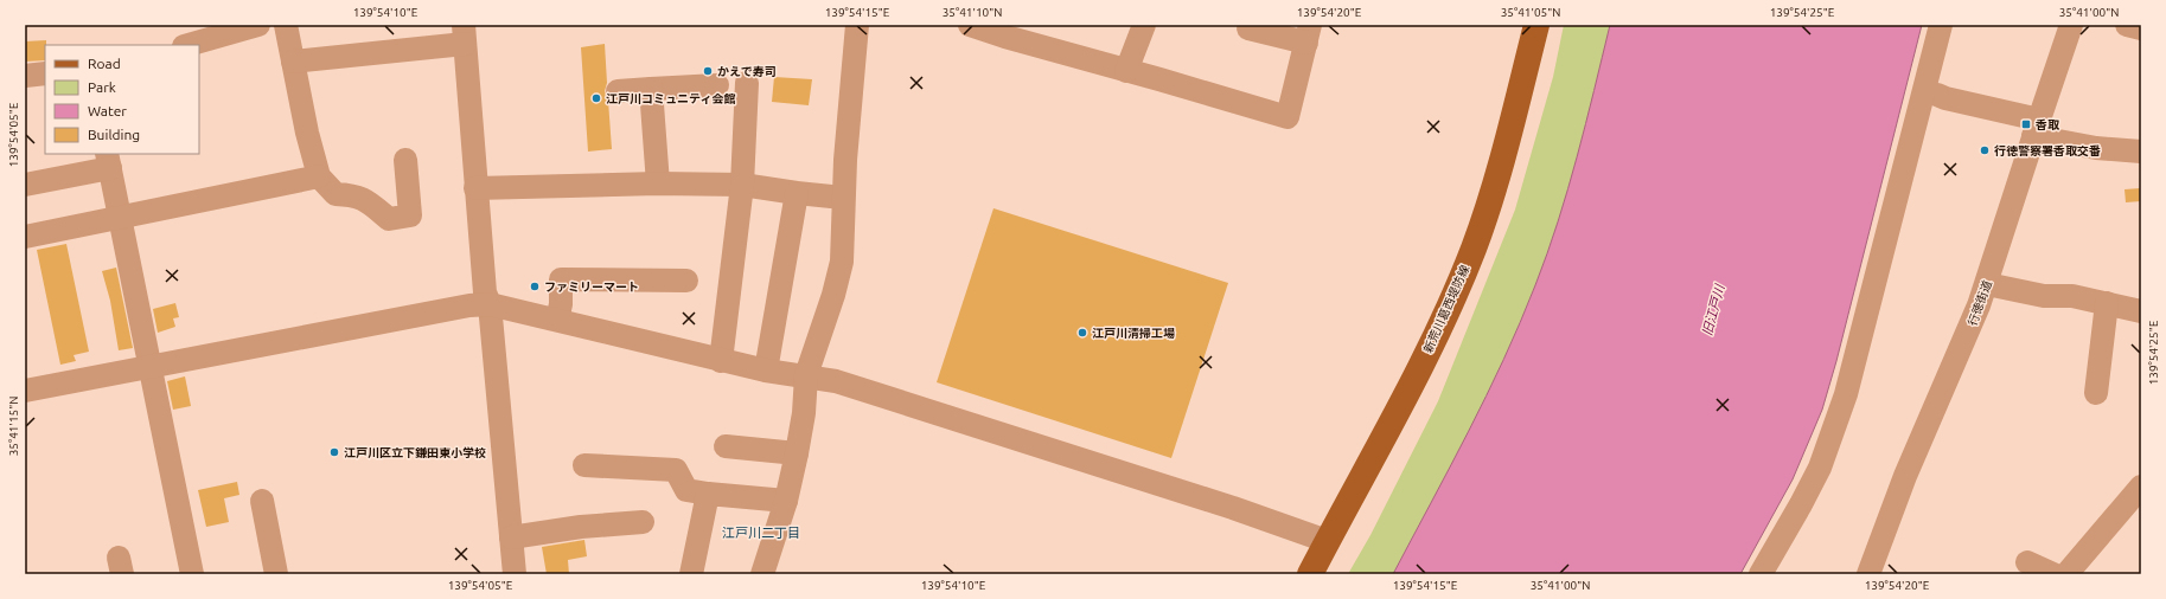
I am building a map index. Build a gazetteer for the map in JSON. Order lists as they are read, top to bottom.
{
  "streets": {
    "main road": ["新荒川葛西堤防線"],
    "street": ["行徳街道"]
  },
  "districts": ["江戸川二丁目"],
  "water": ["旧江戸川"],
  "places": {
    "other": [
      "かえで寿司",
      "江戸川コミュニティ会館",
      "行徳警察署香取交番",
      "ファミリーマート",
      "江戸川清掃工場",
      "江戸川区立下鎌田東小学校"
    ],
    "transit": ["香取"]
  },
  "legend": [
    "Road",
    "Park",
    "Water",
    "Building"
  ],
  "coordinates": [
    "139°54'10\"E",
    "139°54'15\"E",
    "35°41'10\"N",
    "139°54'20\"E",
    "35°41'05\"N",
    "139°54'25\"E",
    "35°41'00\"N",
    "139°54'05\"E",
    "35°41'15\"N"
  ]
}
